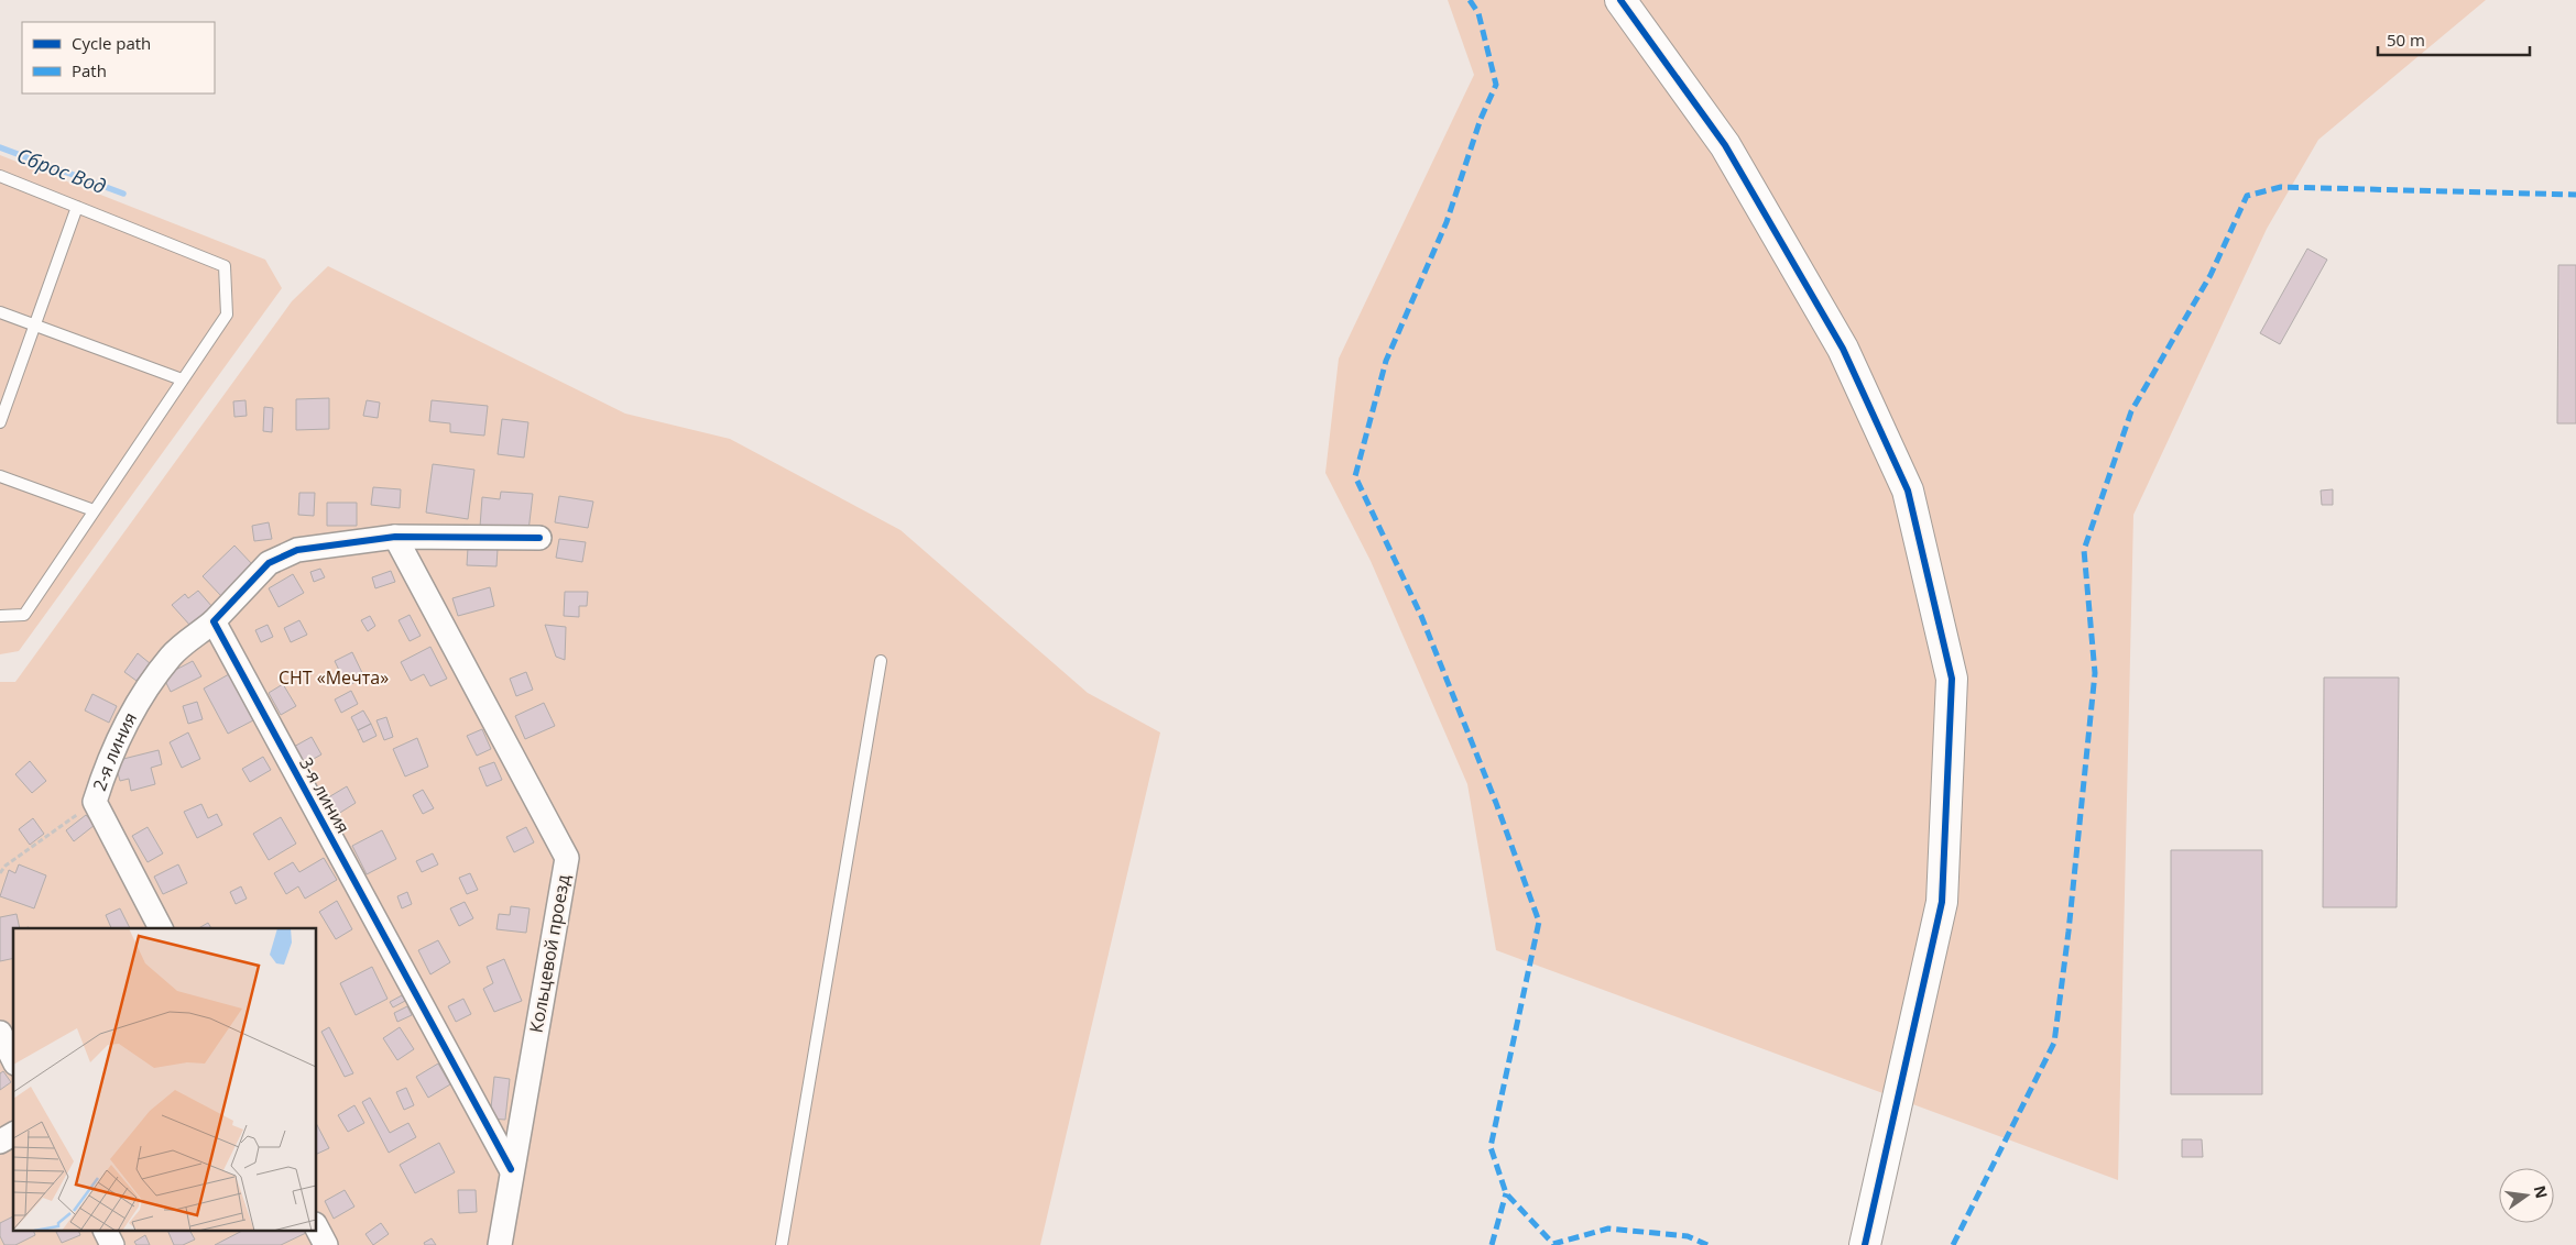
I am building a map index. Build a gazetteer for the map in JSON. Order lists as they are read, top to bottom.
{
  "streets": {
    "street": ["2-я линия", "3-я линия", "Кольцевой проезд"]
  },
  "crossings": [
    ["2-я линия", "3-я линия"],
    ["3-я линия", "Кольцевой проезд"]
  ],
  "water": ["Сброс Вод"],
  "parks": ["СНТ «Мечта»"],
  "legend": ["Cycle path", "Path"],
  "scale_bar": "50 m",
  "north": "right"
}
